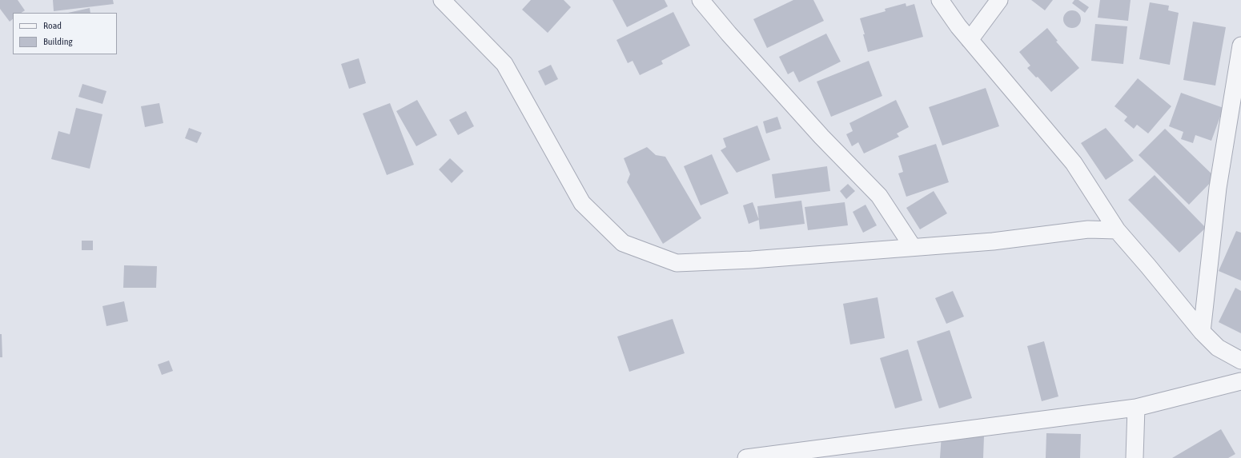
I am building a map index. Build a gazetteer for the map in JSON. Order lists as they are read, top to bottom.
{
  "legend": ["Road", "Building"]
}
